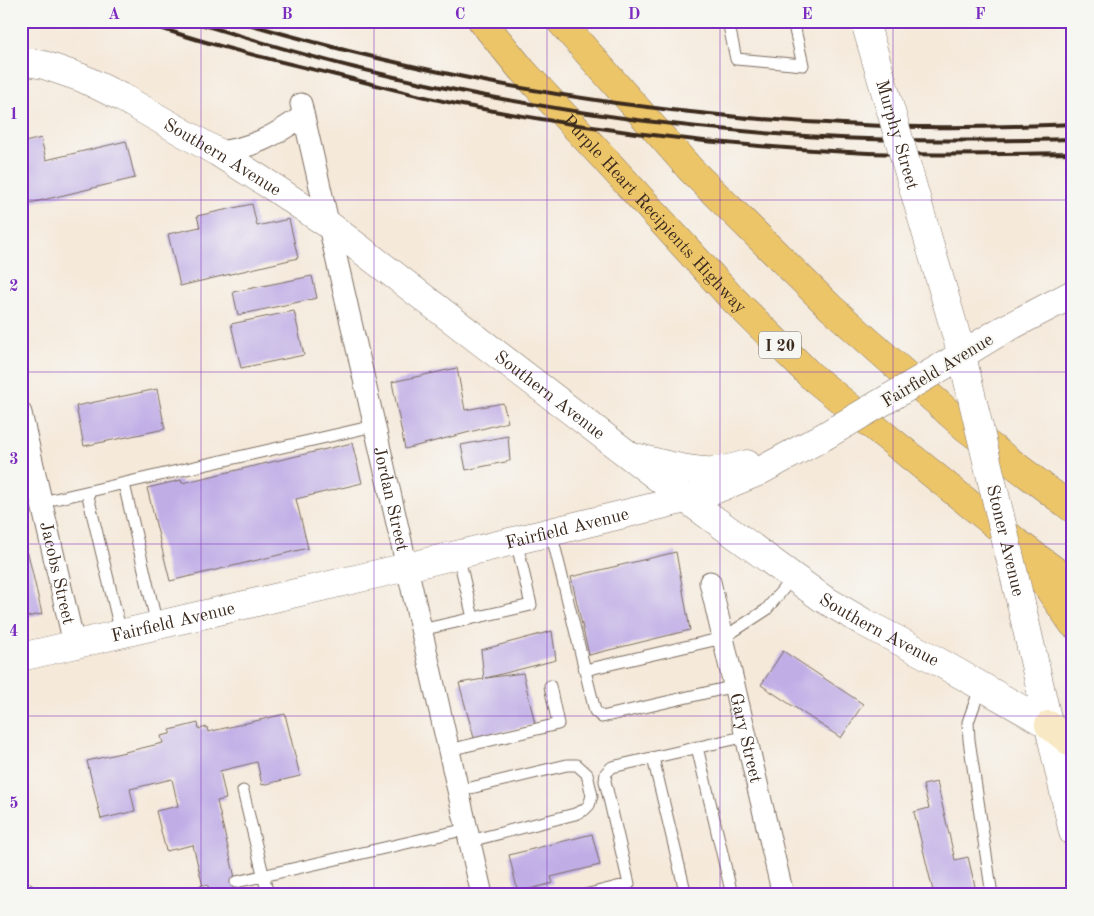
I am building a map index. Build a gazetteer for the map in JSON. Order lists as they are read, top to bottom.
{
  "streets": {
    "highway": ["Purple Heart Recipients Highway", "I 20"],
    "main road": ["Southern Avenue"],
    "street": [
      "Murphy Street",
      "Fairfield Avenue",
      "Jordan Street",
      "Stoner Avenue",
      "Jacobs Street",
      "Gary Street"
    ]
  },
  "crossings": [
    ["Murphy Street", "Stoner Avenue"],
    ["Southern Avenue", "Fairfield Avenue"],
    ["Southern Avenue", "Jordan Street"],
    ["Southern Avenue", "Stoner Avenue"],
    ["Fairfield Avenue", "Jordan Street"],
    ["Fairfield Avenue", "Stoner Avenue"],
    ["Fairfield Avenue", "Jacobs Street"]
  ],
  "grid": {
    "columns": [
      "A",
      "B",
      "C",
      "D",
      "E",
      "F"
    ],
    "rows": [
      "1",
      "2",
      "3",
      "4",
      "5"
    ]
  }
}
